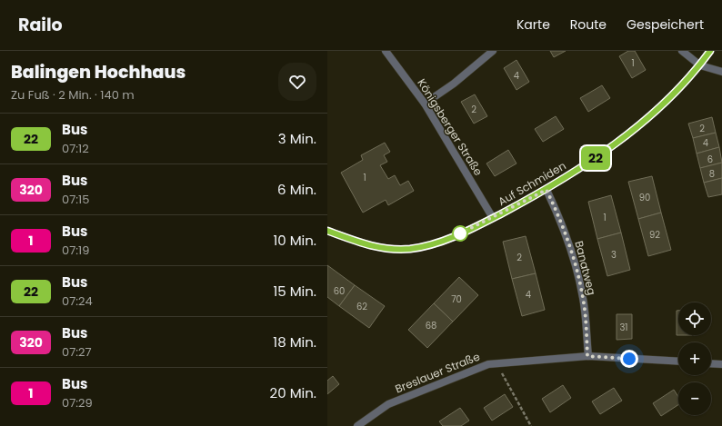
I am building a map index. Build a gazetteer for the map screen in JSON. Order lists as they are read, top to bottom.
{
  "streets": {
    "street": [
      "Königsberger Straße",
      "Auf Schmiden",
      "Banatweg",
      "Breslauer Straße"
    ]
  },
  "crossings": [
    ["Königsberger Straße", "Auf Schmiden"],
    ["Auf Schmiden", "Banatweg"],
    ["Banatweg", "Breslauer Straße"]
  ],
  "lines": ["bus line 22"],
  "house_numbers": [
    "1",
    "4",
    "2",
    "2",
    "4",
    "6",
    "8",
    "1",
    "90",
    "1",
    "92",
    "3",
    "2",
    "60",
    "4",
    "70",
    "62",
    "68",
    "31"
  ],
  "page": {
    "header": "Railo",
    "nav": ["Karte", "Route", "Gespeichert"],
    "heading": ["Balingen Hochhaus", "Zu Fuß · 2 Min. · 140 m"],
    "on_map": "22",
    "list": [
      {
        "mark": "22",
        "name": "Bus",
        "note": "07:12",
        "value": "3 Min."
      },
      {
        "mark": "320",
        "name": "Bus",
        "note": "07:15",
        "value": "6 Min."
      },
      {
        "mark": "1",
        "name": "Bus",
        "note": "07:19",
        "value": "10 Min."
      },
      {
        "mark": "22",
        "name": "Bus",
        "note": "07:24",
        "value": "15 Min."
      },
      {
        "mark": "320",
        "name": "Bus",
        "note": "07:27",
        "value": "18 Min."
      },
      {
        "mark": "1",
        "name": "Bus",
        "note": "07:29",
        "value": "20 Min."
      }
    ],
    "map_buttons": ["+", "−"]
  }
}
